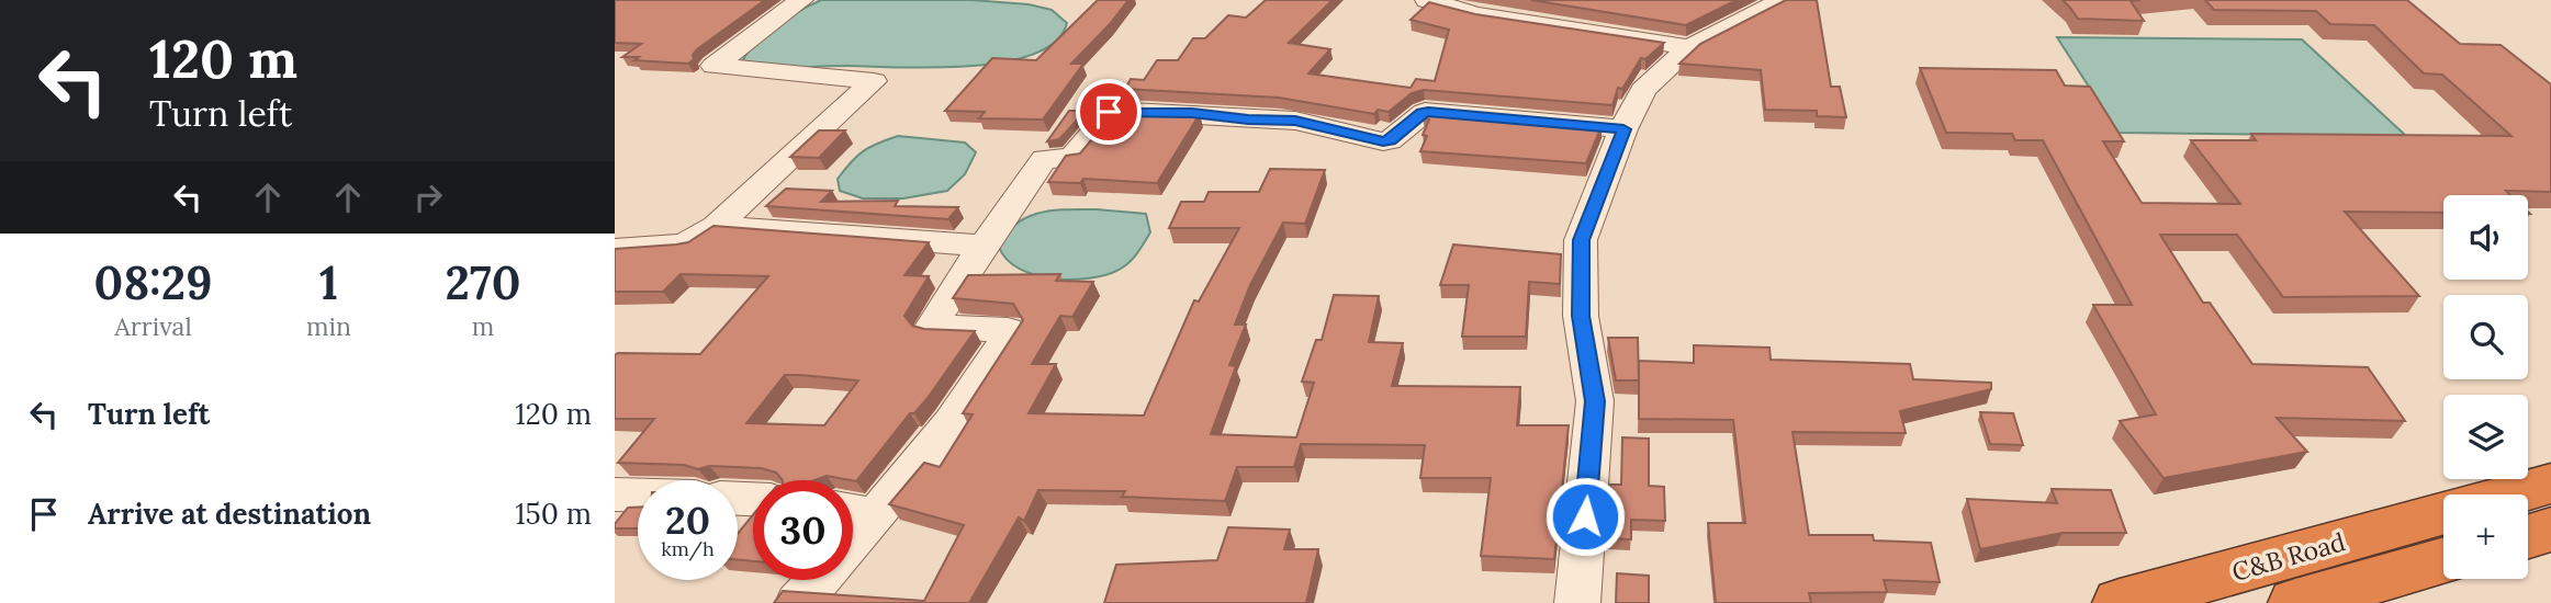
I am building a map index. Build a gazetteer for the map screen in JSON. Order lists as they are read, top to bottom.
{
  "streets": {
    "highway": ["C&B Road"]
  },
  "page": {
    "turn": ["120 m", "Turn left"],
    "map_buttons": "+",
    "eta": [
      "08:29",
      "Arrival",
      "1",
      "min",
      "270",
      "m"
    ],
    "list": [
      {
        "name": "Turn left",
        "value": "120 m"
      },
      {
        "name": "Arrive at destination",
        "value": "150 m"
      }
    ],
    "speed": "20 km/h",
    "limit": "30"
  }
}
